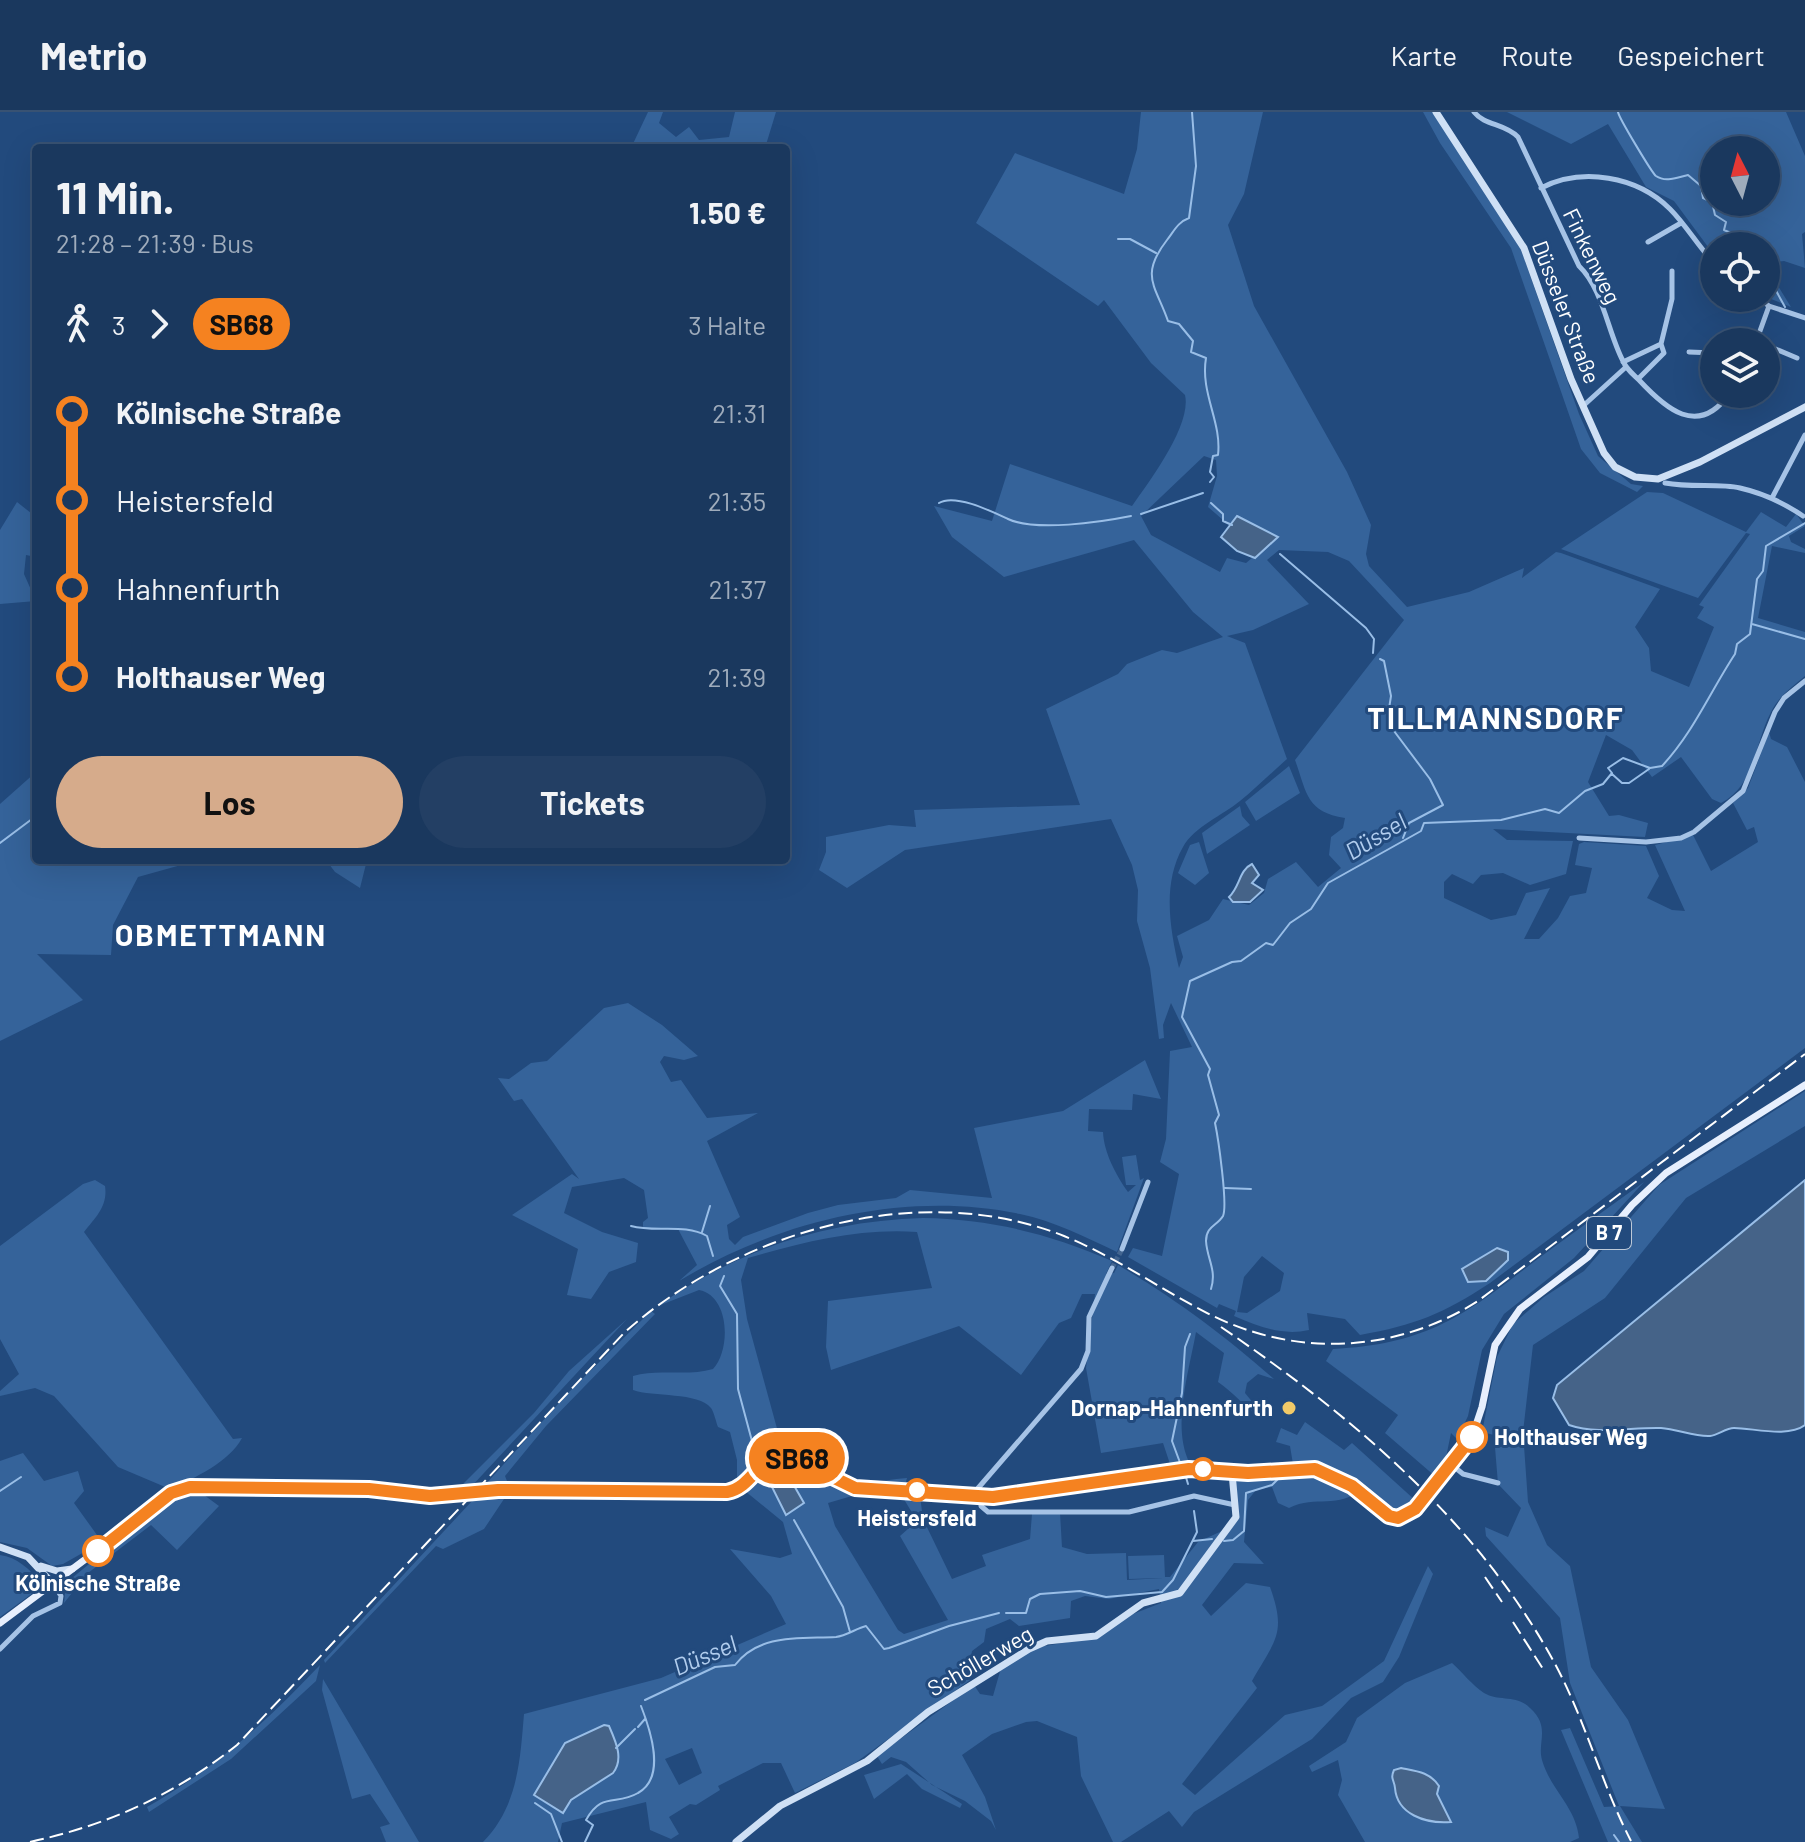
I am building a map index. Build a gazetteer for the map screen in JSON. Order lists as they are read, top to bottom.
{
  "streets": {
    "main road": ["B 7"],
    "street": ["Finkenweg", "Düsseler Straße", "Schöllerweg"]
  },
  "districts": ["TILLMANNSDORF", "OBMETTMANN"],
  "water": ["Düssel"],
  "places": [
    "Dornap-Hahnenfurth",
    "Holthauser Weg",
    "Heistersfeld",
    "Kölnische Straße"
  ],
  "lines": ["bus line SB68"],
  "north": "top",
  "page": {
    "header": "Metrio",
    "nav": ["Karte", "Route", "Gespeichert"],
    "on_map": "SB68",
    "heading": ["11 Min.", "21:28 – 21:39 · Bus", "1.50 €"],
    "legs": ["3", "SB68", "3 Halte"],
    "list": [
      {
        "name": "Kölnische Straße",
        "value": "21:31"
      },
      {
        "name": "Heistersfeld",
        "value": "21:35"
      },
      {
        "name": "Hahnenfurth",
        "value": "21:37"
      },
      {
        "name": "Holthauser Weg",
        "value": "21:39"
      }
    ],
    "buttons": ["Los", "Tickets"]
  }
}
